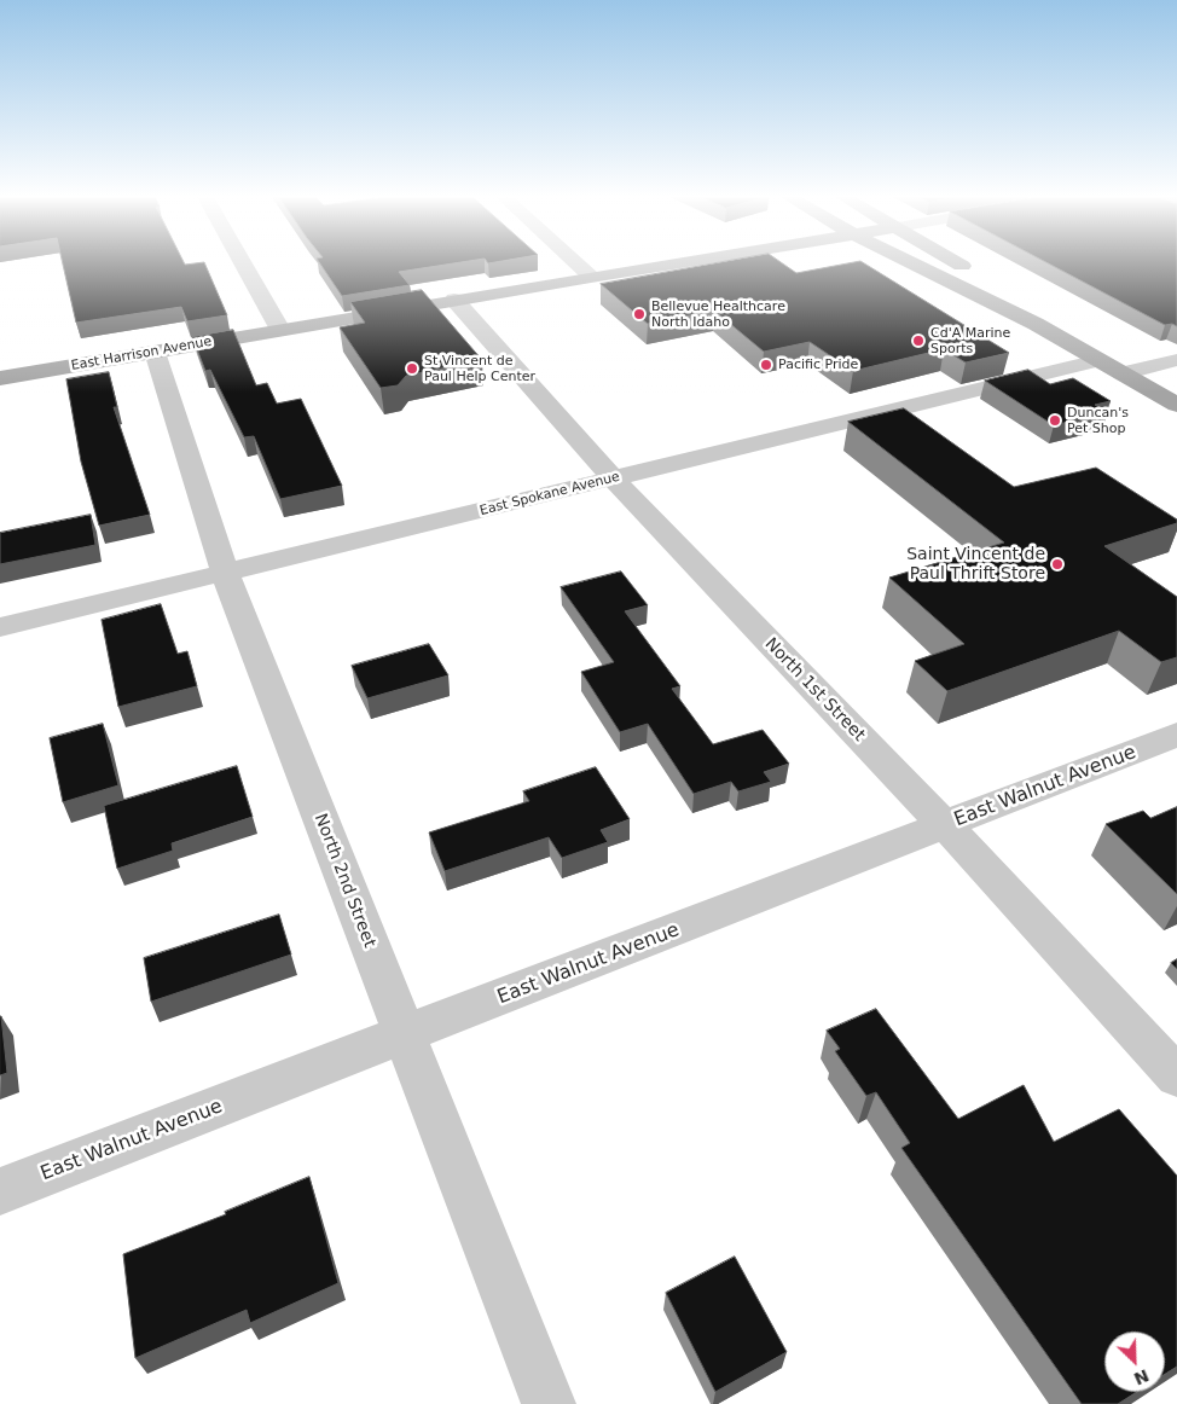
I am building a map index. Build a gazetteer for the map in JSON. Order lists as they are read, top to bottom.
{
  "streets": {
    "main road": ["East Harrison Avenue"],
    "street": [
      "East Spokane Avenue",
      "North 1st Street",
      "East Walnut Avenue",
      "North 2nd Street"
    ]
  },
  "crossings": [
    ["East Harrison Avenue", "North 1st Street"],
    ["East Harrison Avenue", "North 2nd Street"],
    ["East Spokane Avenue", "North 1st Street"],
    ["East Spokane Avenue", "North 2nd Street"],
    ["North 1st Street", "East Walnut Avenue"],
    ["East Walnut Avenue", "North 2nd Street"]
  ],
  "places": [
    "Bellevue Healthcare North Idaho",
    "Cd'A Marine Sports",
    "Pacific Pride",
    "St Vincent de Paul Help Center",
    "Duncan's Pet Shop",
    "Saint Vincent de Paul Thrift Store"
  ],
  "north": "bottom right"
}
